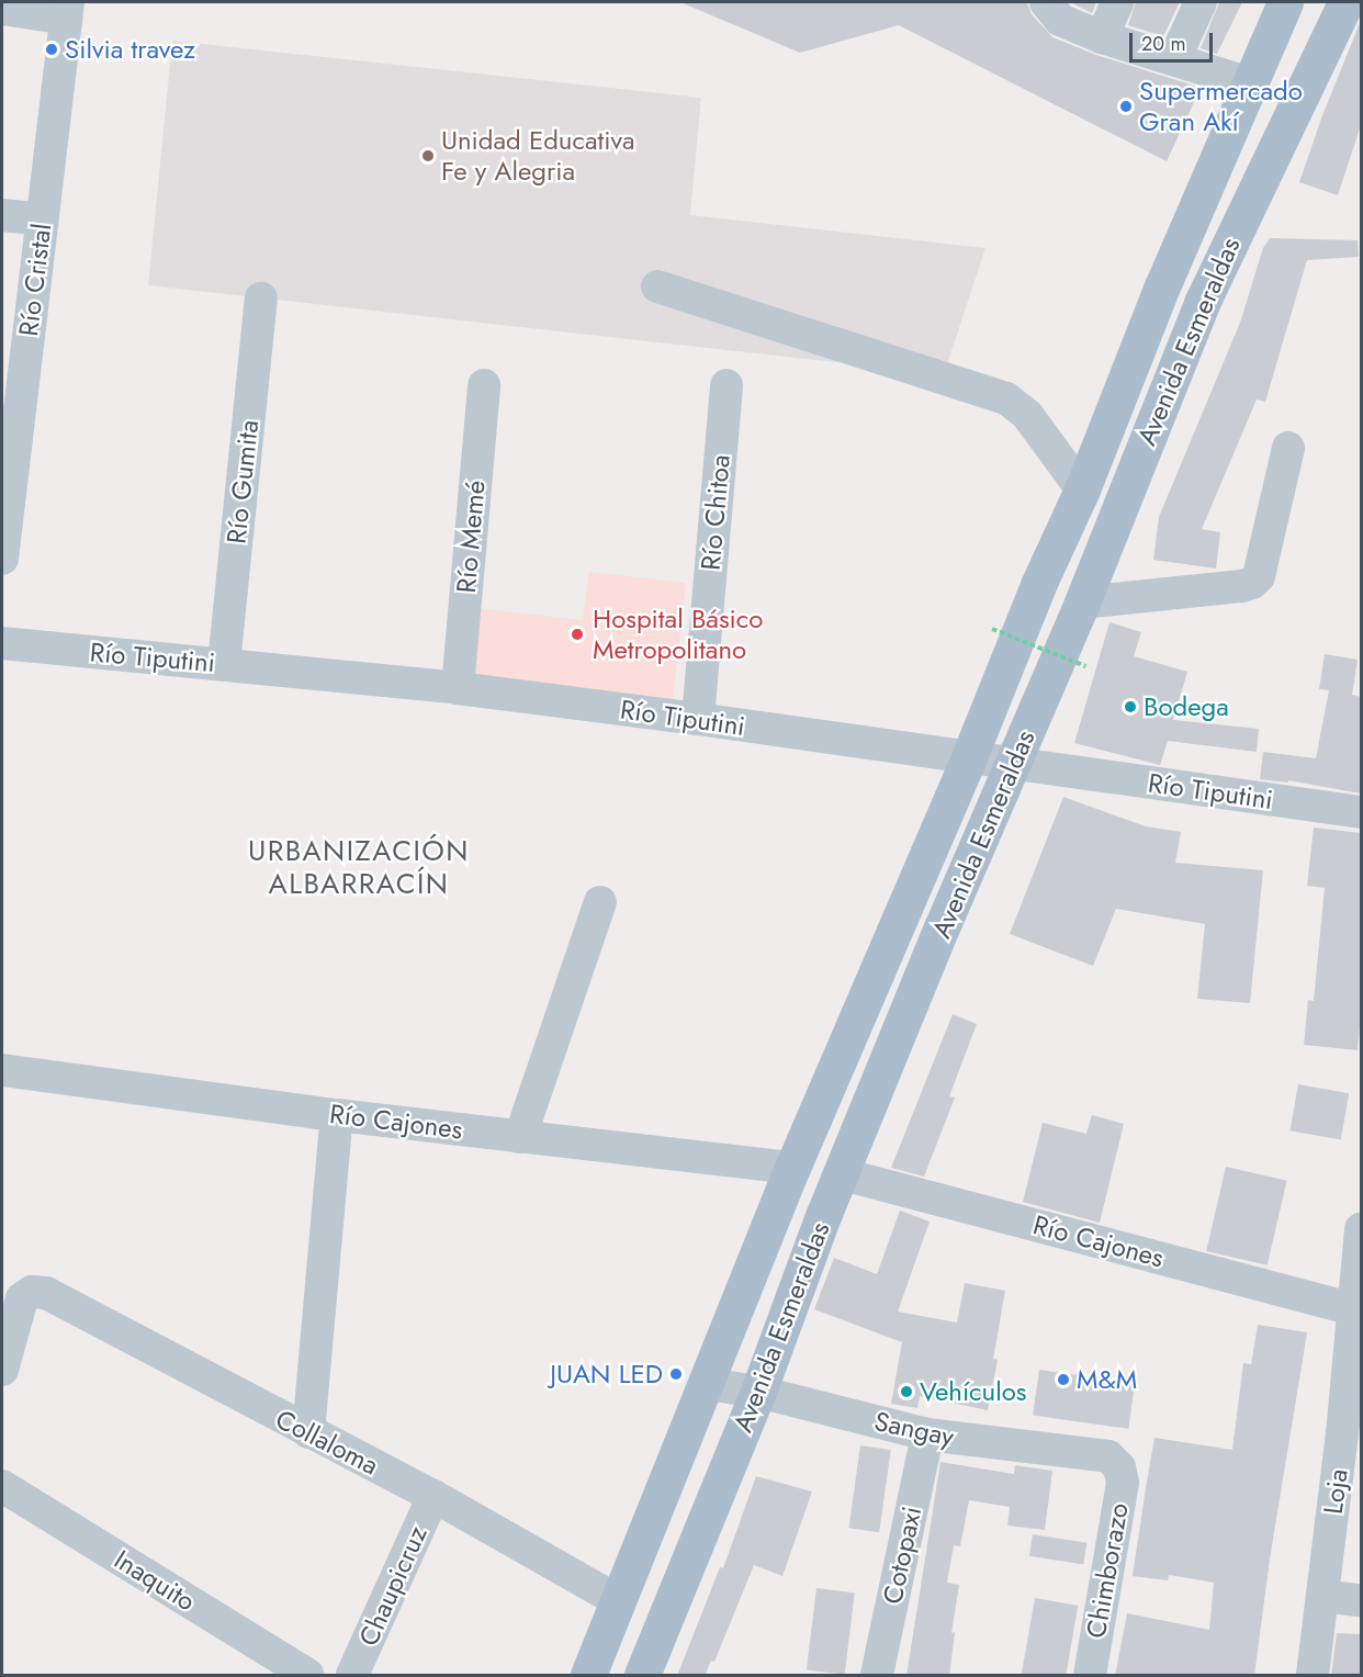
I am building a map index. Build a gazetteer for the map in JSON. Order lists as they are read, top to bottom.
{
  "streets": {
    "main road": ["Avenida Esmeraldas"],
    "street": [
      "Río Cristal",
      "Río Gumita",
      "Río Chitoa",
      "Río Memé",
      "Río Tiputini",
      "Río Cajones",
      "Sangay",
      "Collaloma",
      "Loja",
      "Cotopaxi",
      "Chimborazo",
      "Inaquito",
      "Chaupicruz"
    ]
  },
  "crossings": [
    ["Avenida Esmeraldas", "Río Tiputini"],
    ["Avenida Esmeraldas", "Río Cajones"],
    ["Avenida Esmeraldas", "Sangay"],
    ["Avenida Esmeraldas", "Collaloma"],
    ["Río Gumita", "Río Tiputini"],
    ["Río Chitoa", "Río Tiputini"],
    ["Río Memé", "Río Tiputini"],
    ["Río Cajones", "Loja"],
    ["Sangay", "Cotopaxi"],
    ["Sangay", "Chimborazo"],
    ["Collaloma", "Chaupicruz"]
  ],
  "districts": ["URBANIZACIÓN ALBARRACÍN"],
  "places": [
    "Silvia travez",
    "Supermercado Gran Akí",
    "Unidad Educativa Fe y Alegria",
    "Hospital Básico Metropolitano",
    "Bodega",
    "JUAN LED",
    "M&M",
    "Vehículos"
  ],
  "scale_bar": "20 m"
}
